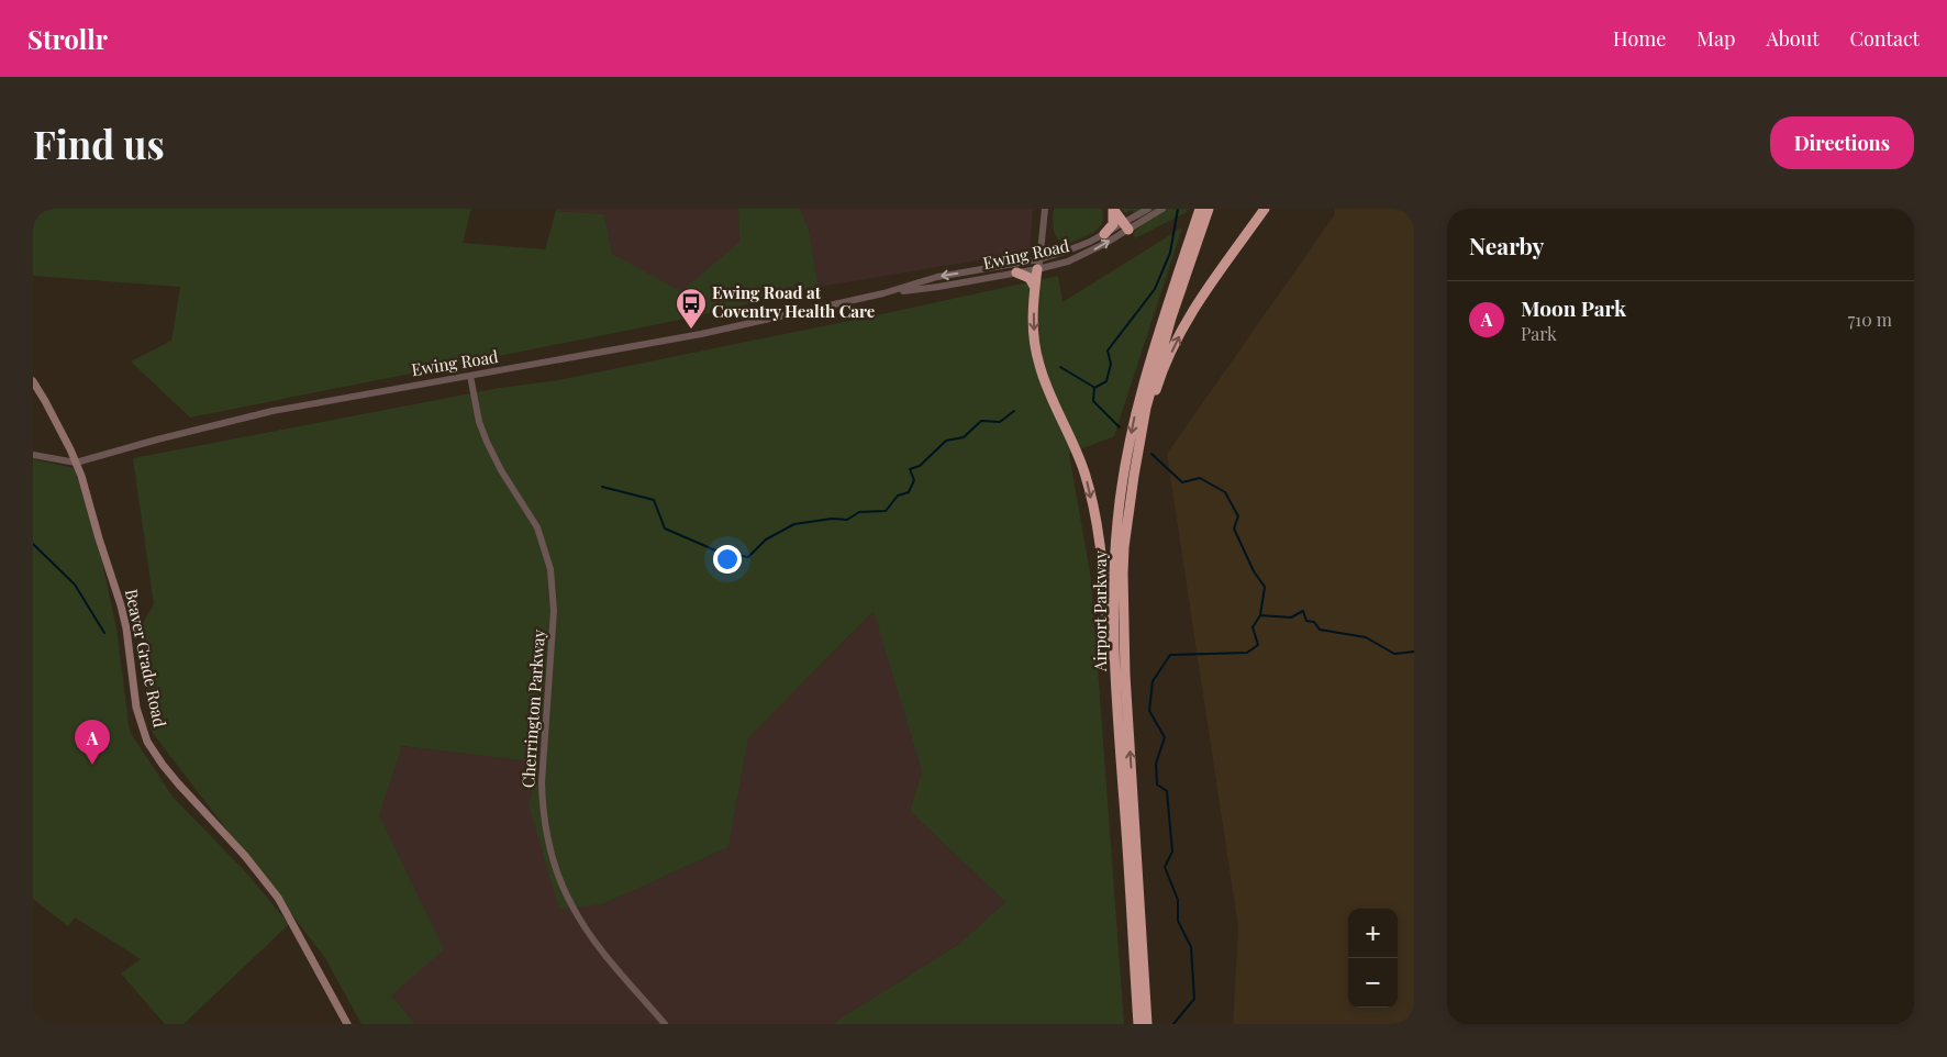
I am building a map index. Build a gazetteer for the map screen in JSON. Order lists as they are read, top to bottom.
{
  "streets": {
    "highway": ["Airport Parkway"],
    "main road": ["Beaver Grade Road"],
    "street": ["Ewing Road", "Cherrington Parkway"]
  },
  "crossings": [
    ["Ewing Road", "Beaver Grade Road"],
    ["Ewing Road", "Cherrington Parkway"]
  ],
  "places": {
    "bus stop": ["Ewing Road at Coventry Health Care"]
  },
  "page": {
    "header": "Strollr",
    "nav": [
      "Home",
      "Map",
      "About",
      "Contact"
    ],
    "buttons": "Directions",
    "title": "Find us",
    "heading": "Nearby",
    "list": [
      {
        "mark": "A",
        "name": "Moon Park",
        "note": "Park",
        "value": "710 m"
      }
    ],
    "pins": "A",
    "map_buttons": ["+", "−"]
  }
}
